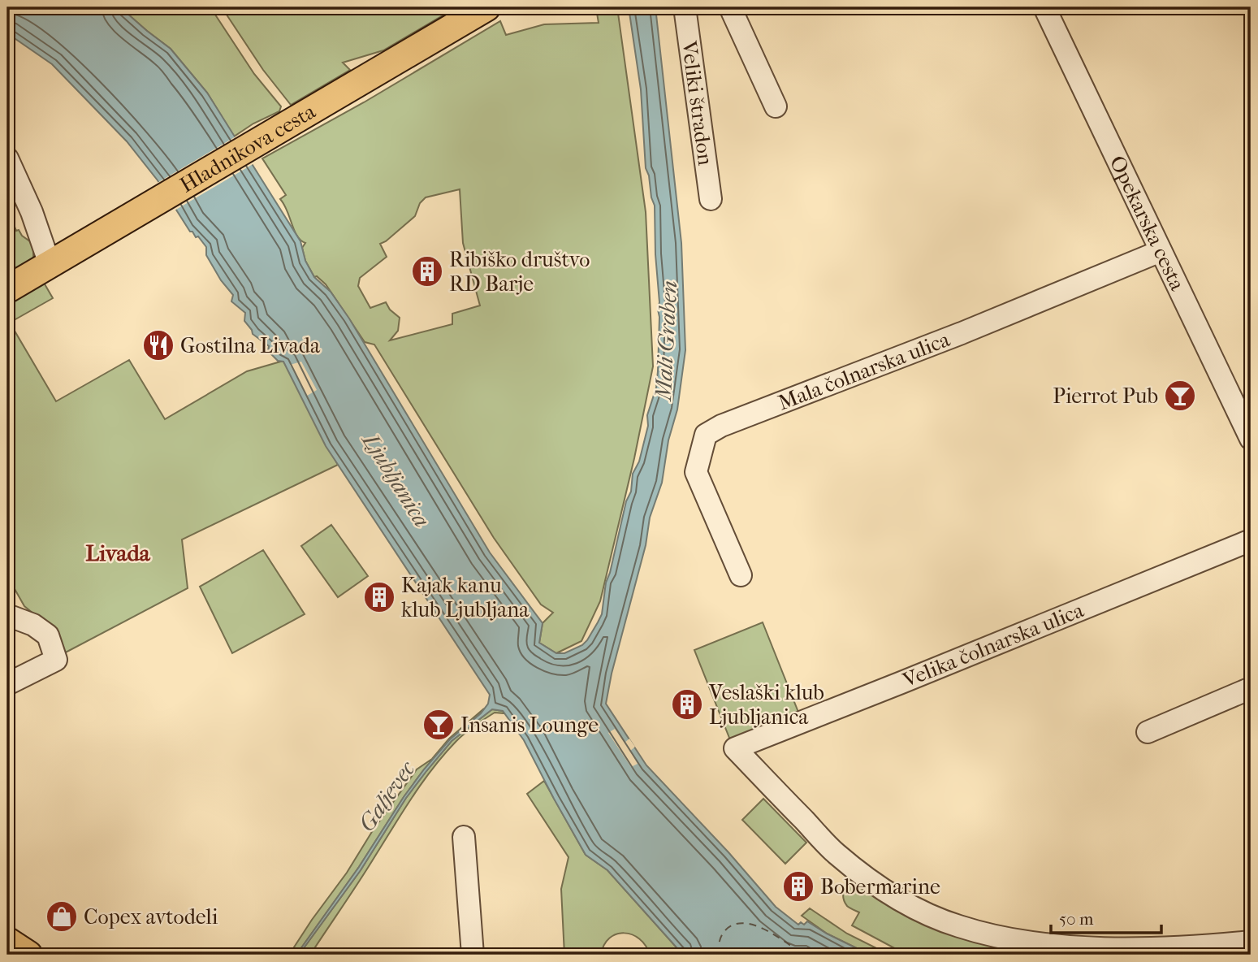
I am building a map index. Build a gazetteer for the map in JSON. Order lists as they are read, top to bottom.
{
  "streets": {
    "main road": ["Hladnikova cesta"],
    "street": [
      "Veliki štradon",
      "Opekarska cesta",
      "Mala čolnarska ulica",
      "Velika čolnarska ulica"
    ]
  },
  "crossings": [
    ["Opekarska cesta", "Mala čolnarska ulica"]
  ],
  "districts": ["Livada"],
  "water": ["Mali Graben", "Ljubljanica", "Galjevec"],
  "places": {
    "building": [
      "Ribiško društvo RD Barje",
      "Kajak kanu klub Ljubljana",
      "Veslaški klub Ljubljanica",
      "Bobermarine"
    ],
    "restaurant": ["Gostilna Livada"],
    "bar": ["Pierrot Pub", "Insanis Lounge"],
    "shop": ["Copex avtodeli"]
  },
  "scale_bar": "50 m"
}
